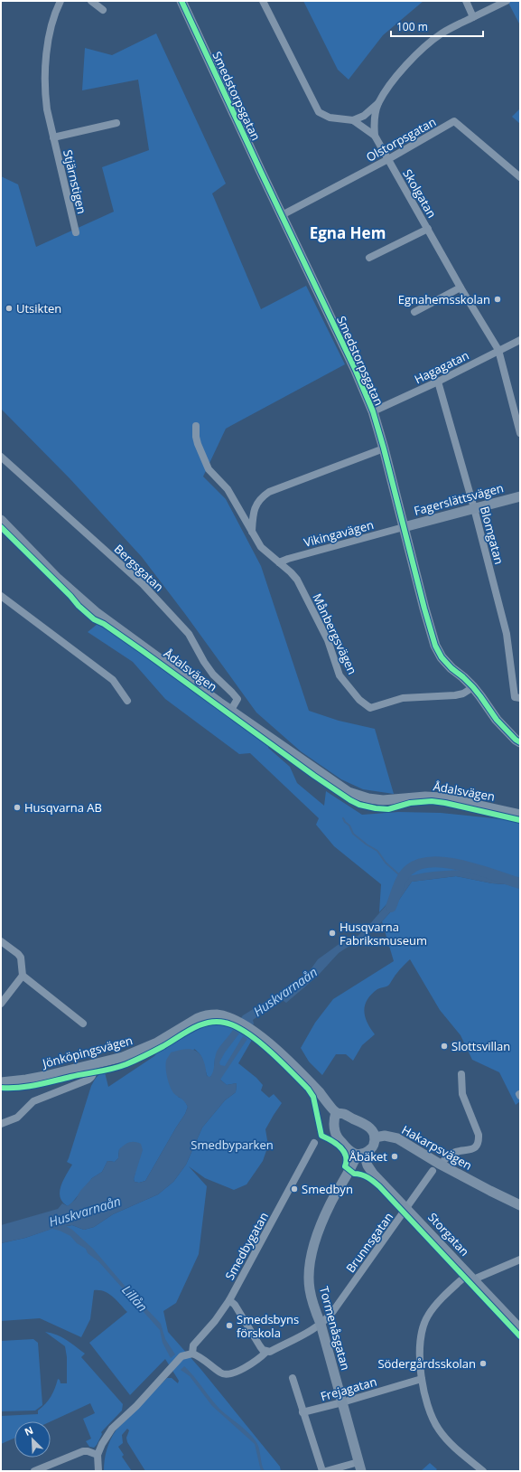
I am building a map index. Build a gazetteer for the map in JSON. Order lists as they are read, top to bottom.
{
  "streets": {
    "street": [
      "Smedstorpsgatan",
      "Olstorpsgatan",
      "Stjärnstigen",
      "Skolgatan",
      "Hagagatan",
      "Fagerslättsvägen",
      "Vikingavägen",
      "Blomgatan",
      "Bergsgatan",
      "Månbergsvägen",
      "Ådalsvägen",
      "Jönköpingsvägen",
      "Hakarpsvägen",
      "Storgatan",
      "Brunnsgatan",
      "Smedbygatan",
      "Tormenåsgatan",
      "Frejagatan"
    ]
  },
  "crossings": [
    ["Smedstorpsgatan", "Olstorpsgatan"],
    ["Smedstorpsgatan", "Hagagatan"],
    ["Smedstorpsgatan", "Fagerslättsvägen"],
    ["Smedstorpsgatan", "Vikingavägen"],
    ["Smedstorpsgatan", "Månbergsvägen"],
    ["Olstorpsgatan", "Skolgatan"],
    ["Skolgatan", "Hagagatan"],
    ["Hagagatan", "Blomgatan"],
    ["Fagerslättsvägen", "Vikingavägen"],
    ["Fagerslättsvägen", "Blomgatan"],
    ["Vikingavägen", "Månbergsvägen"],
    ["Bergsgatan", "Ådalsvägen"],
    ["Hakarpsvägen", "Tormenåsgatan"],
    ["Storgatan", "Brunnsgatan"],
    ["Storgatan", "Tormenåsgatan"],
    ["Brunnsgatan", "Tormenåsgatan"],
    ["Tormenåsgatan", "Frejagatan"]
  ],
  "districts": ["Egna Hem"],
  "water": ["Huskvarnaån", "Lillån"],
  "parks": ["Smedbyparken"],
  "places": [
    "Egnahemsskolan",
    "Utsikten",
    "Husqvarna AB",
    "Husqvarna Fabriksmuseum",
    "Slottsvillan",
    "Åbäket",
    "Smedbyn",
    "Smedsbyns förskola",
    "Södergårdsskolan"
  ],
  "scale_bar": "100 m",
  "north": "top left"
}
